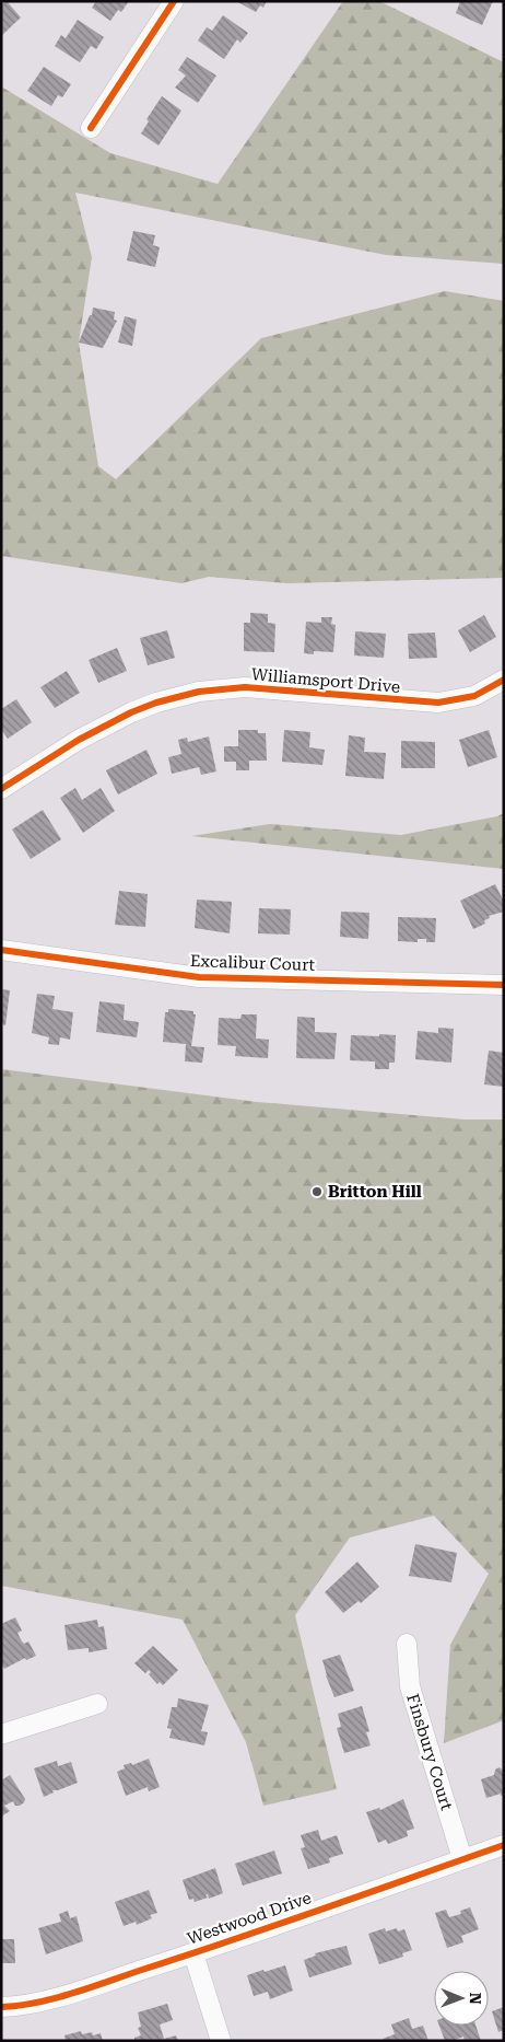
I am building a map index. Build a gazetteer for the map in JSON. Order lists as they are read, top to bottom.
{
  "streets": {
    "street": [
      "Williamsport Drive",
      "Excalibur Court",
      "Finsbury Court",
      "Westwood Drive"
    ]
  },
  "crossings": [
    ["Finsbury Court", "Westwood Drive"]
  ],
  "places": ["Britton Hill"],
  "north": "right"
}
